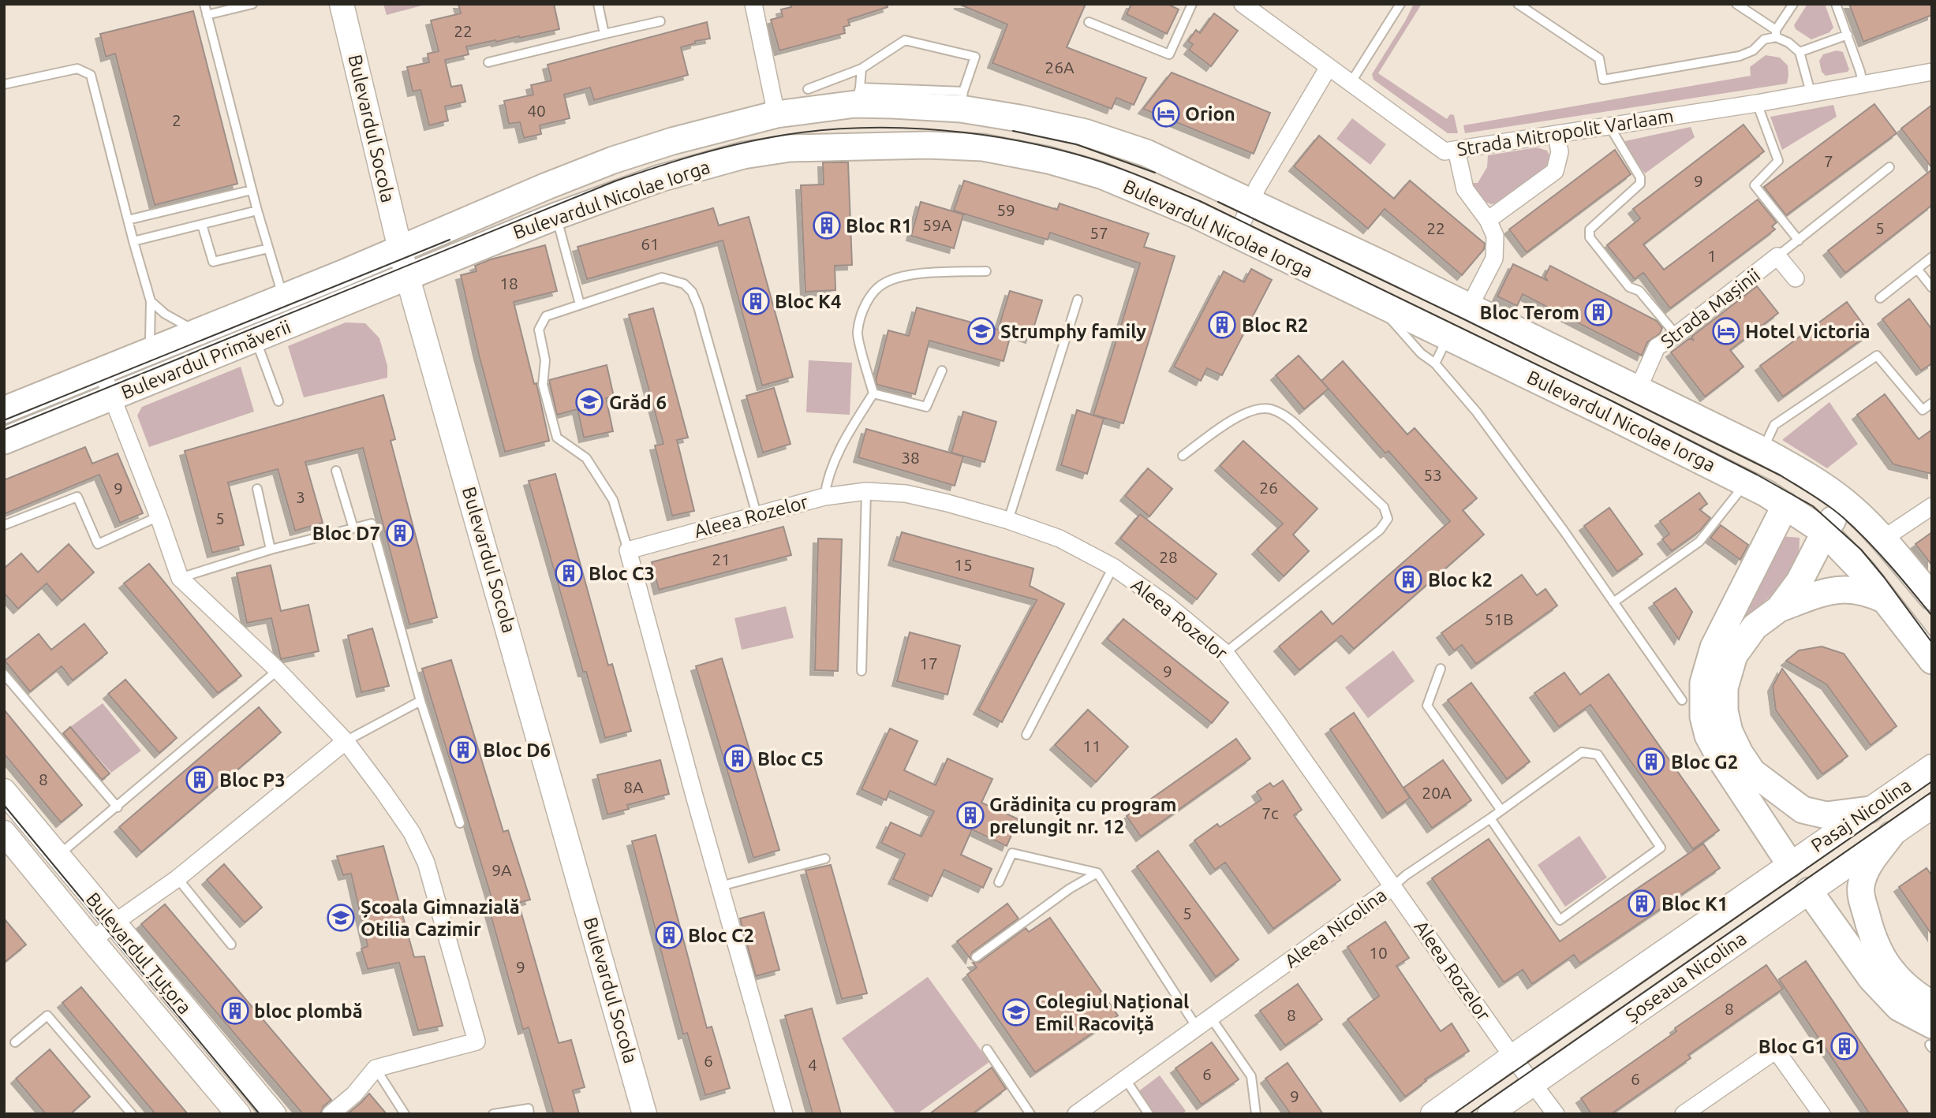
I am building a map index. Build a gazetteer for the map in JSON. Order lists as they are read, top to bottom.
{
  "streets": {
    "main road": [
      "Bulevardul Socola",
      "Bulevardul Nicolae Iorga",
      "Bulevardul Primăverii",
      "Pasaj Nicolina",
      "Bulevardul Țuțora",
      "Șoseaua Nicolina"
    ],
    "street": [
      "Strada Mitropolit Varlaam",
      "Strada Mașinii",
      "Aleea Rozelor",
      "Aleea Nicolina"
    ]
  },
  "crossings": [
    ["Bulevardul Socola", "Bulevardul Nicolae Iorga"],
    ["Bulevardul Socola", "Bulevardul Primăverii"],
    ["Bulevardul Nicolae Iorga", "Strada Mașinii"],
    ["Bulevardul Nicolae Iorga", "Bulevardul Primăverii"],
    ["Aleea Rozelor", "Aleea Nicolina"],
    ["Aleea Rozelor", "Șoseaua Nicolina"],
    ["Pasaj Nicolina", "Șoseaua Nicolina"]
  ],
  "places": {
    "hotel": ["Orion", "Hotel Victoria"],
    "building": [
      "Bloc R1",
      "Bloc K4",
      "Bloc Terom",
      "Bloc R2",
      "Bloc D7",
      "Bloc C3",
      "Bloc k2",
      "Bloc D6",
      "Bloc C5",
      "Bloc G2",
      "Bloc P3",
      "Grădinița cu program prelungit nr. 12",
      "Bloc K1",
      "Bloc C2",
      "bloc plombă",
      "Bloc G1"
    ],
    "school or university": [
      "Strumphy family",
      "Grăd 6",
      "Școala Gimnazială Otilia Cazimir",
      "Colegiul Național Emil Racoviță"
    ]
  },
  "house_numbers": [
    "22",
    "26A",
    "40",
    "2",
    "7",
    "9",
    "59",
    "59A",
    "22",
    "5",
    "57",
    "61",
    "1",
    "18",
    "38",
    "53",
    "26",
    "9",
    "3",
    "5",
    "28",
    "21",
    "15",
    "51B",
    "17",
    "9",
    "11",
    "8",
    "8A",
    "20A",
    "7c",
    "9A",
    "5",
    "10",
    "9",
    "8",
    "8",
    "6",
    "4",
    "6",
    "6",
    "9"
  ]
}
